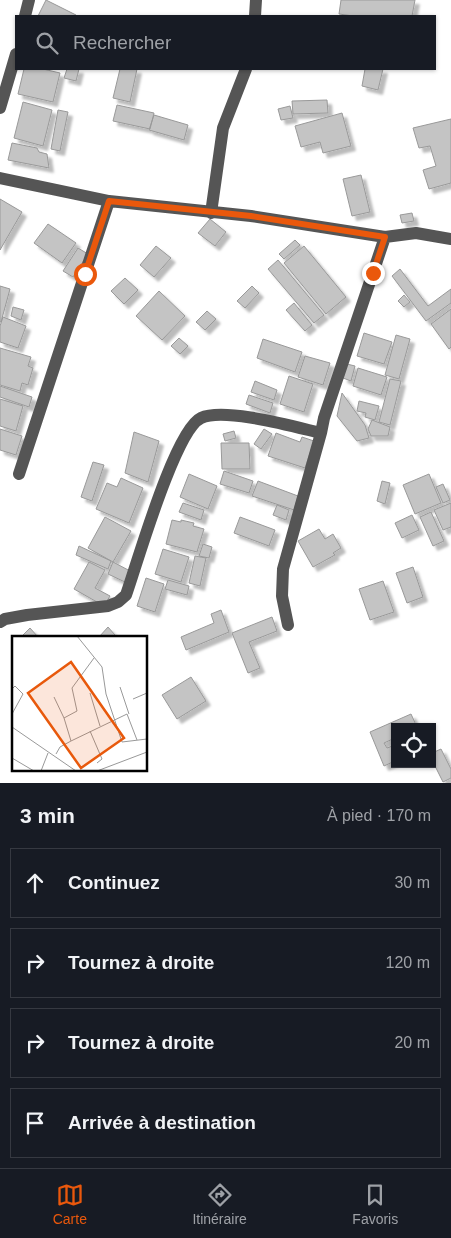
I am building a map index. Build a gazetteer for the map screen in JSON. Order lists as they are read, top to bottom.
{
  "page": {
    "search": "Rechercher",
    "heading": ["3 min", "À pied · 170 m"],
    "list": [
      ["Continuez", "30 m"],
      ["Tournez à droite", "120 m"],
      ["Tournez à droite", "20 m"],
      "Arrivée à destination"
    ],
    "nav": ["Carte", "Itinéraire", "Favoris"]
  }
}
